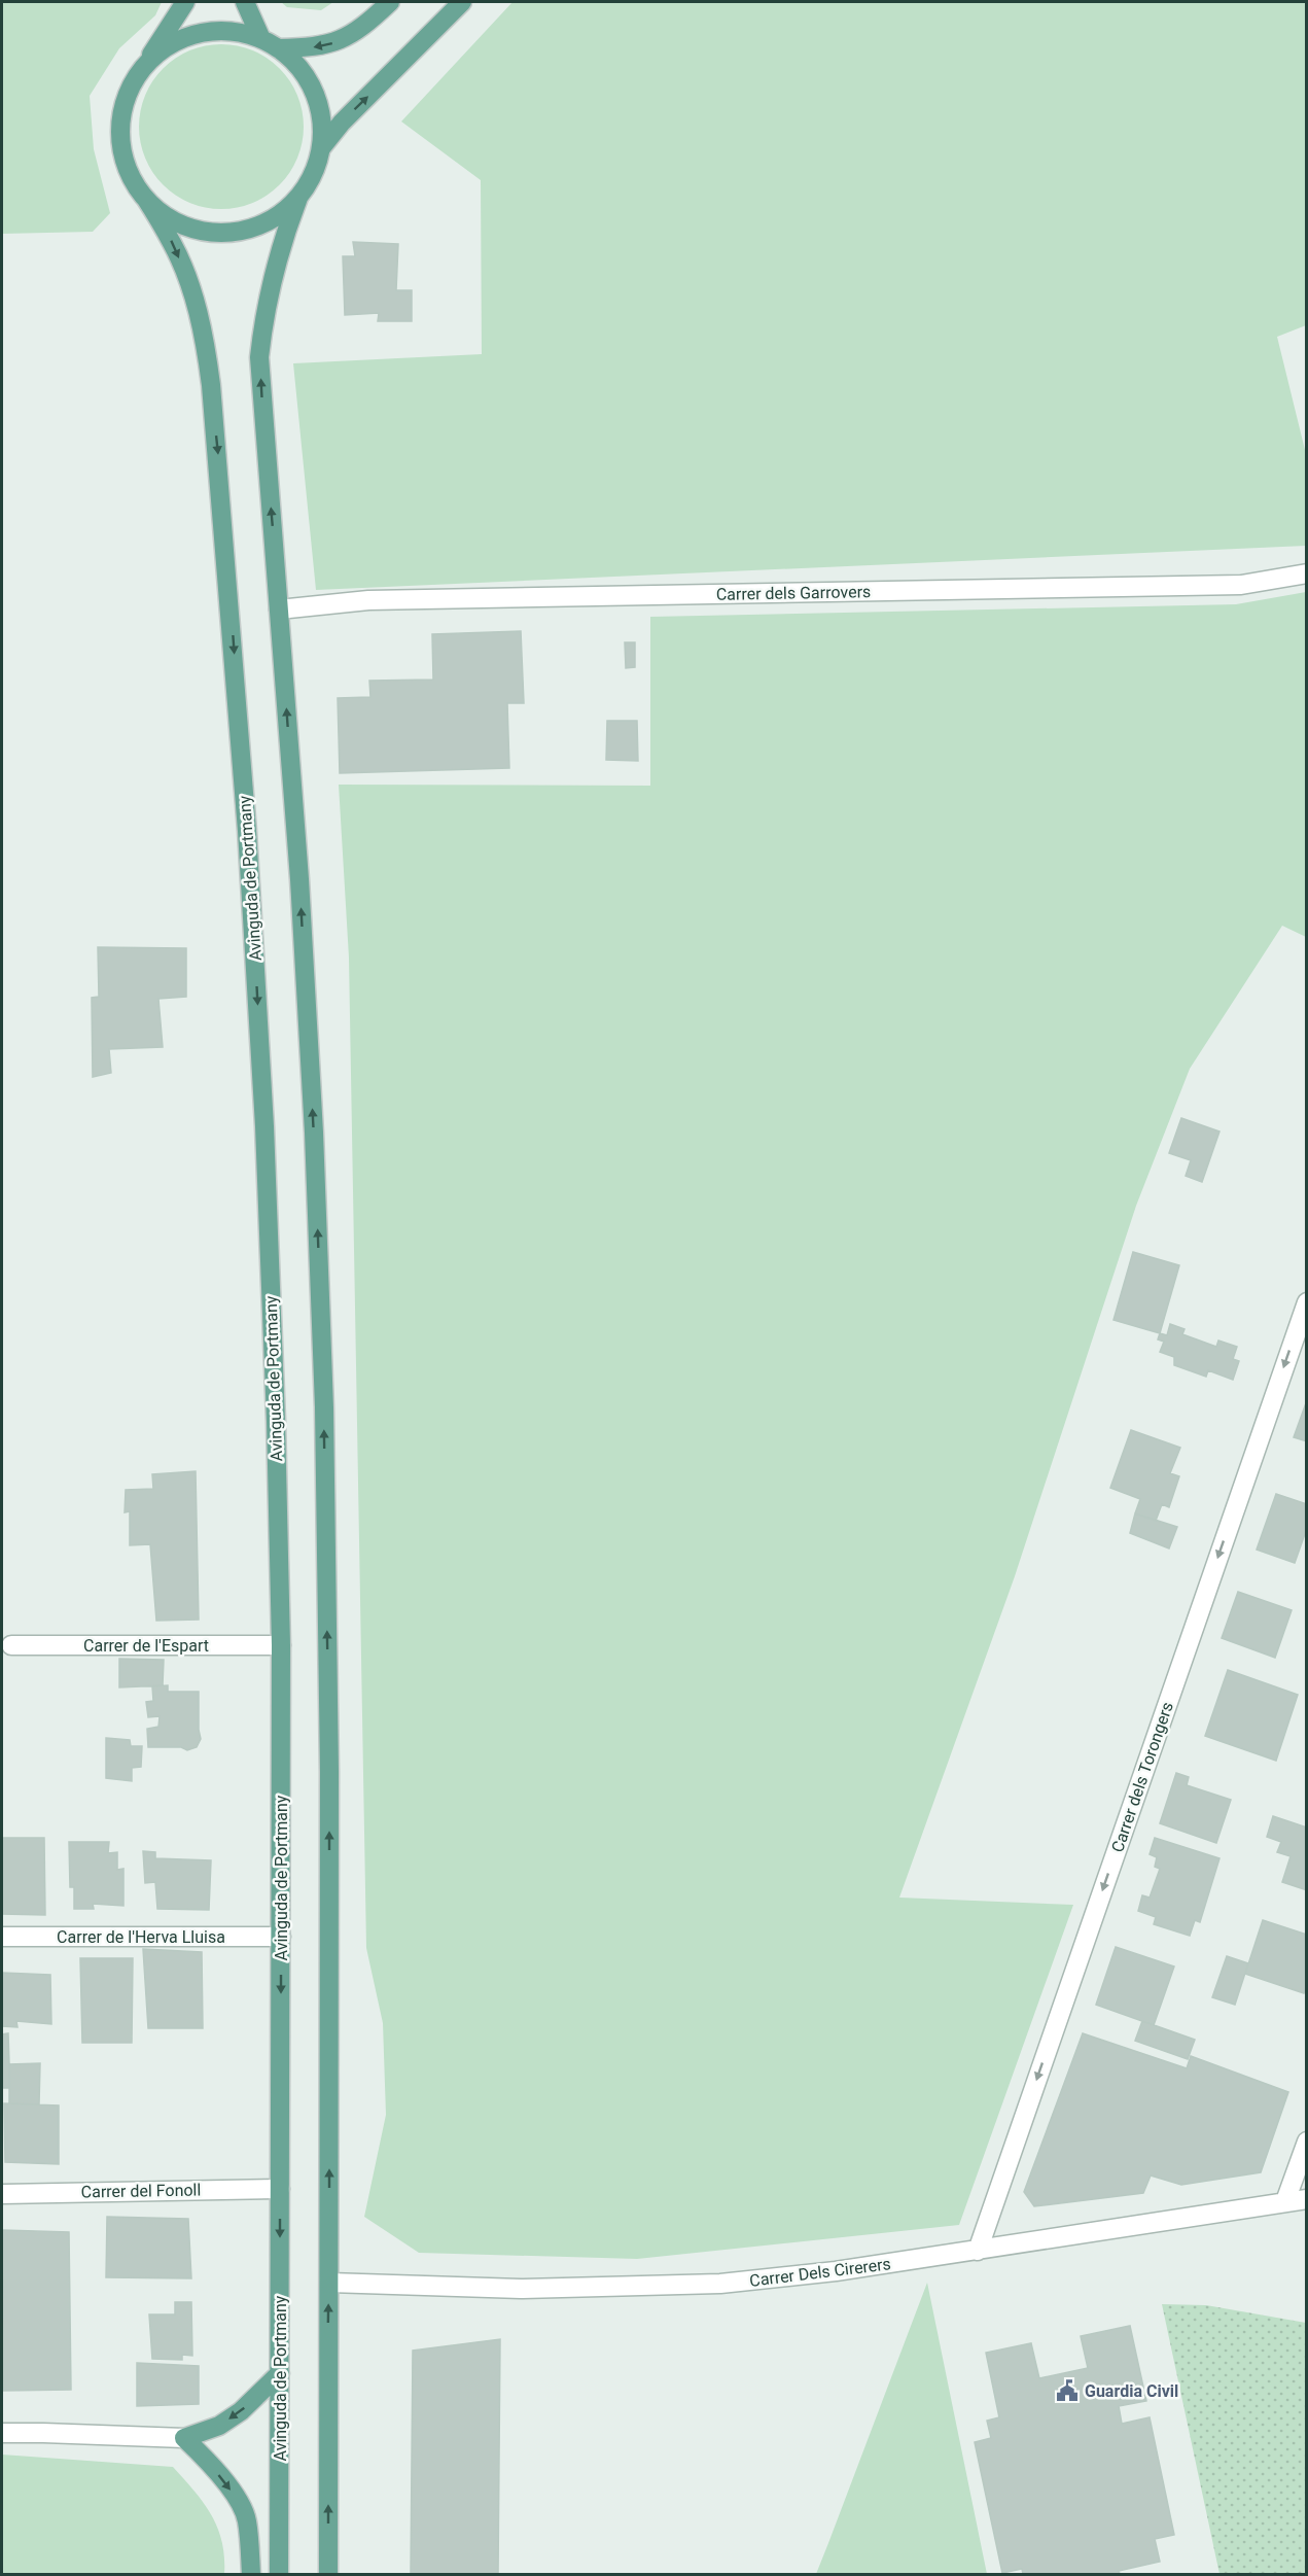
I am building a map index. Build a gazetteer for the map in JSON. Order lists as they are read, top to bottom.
{
  "streets": {
    "main road": ["Avinguda de Portmany"],
    "street": [
      "Carrer dels Garrovers",
      "Carrer de l'Espart",
      "Carrer dels Torongers",
      "Carrer de l'Herva Lluisa",
      "Carrer del Fonoll",
      "Carrer Dels Cirerers"
    ]
  },
  "crossings": [
    ["Avinguda de Portmany", "Carrer de l'Espart"],
    ["Avinguda de Portmany", "Carrer de l'Herva Lluisa"],
    ["Avinguda de Portmany", "Carrer del Fonoll"],
    ["Carrer dels Torongers", "Carrer Dels Cirerers"]
  ],
  "one_way": ["Carrer dels Torongers"],
  "places": {
    "public building": ["Guardia Civil"]
  }
}
